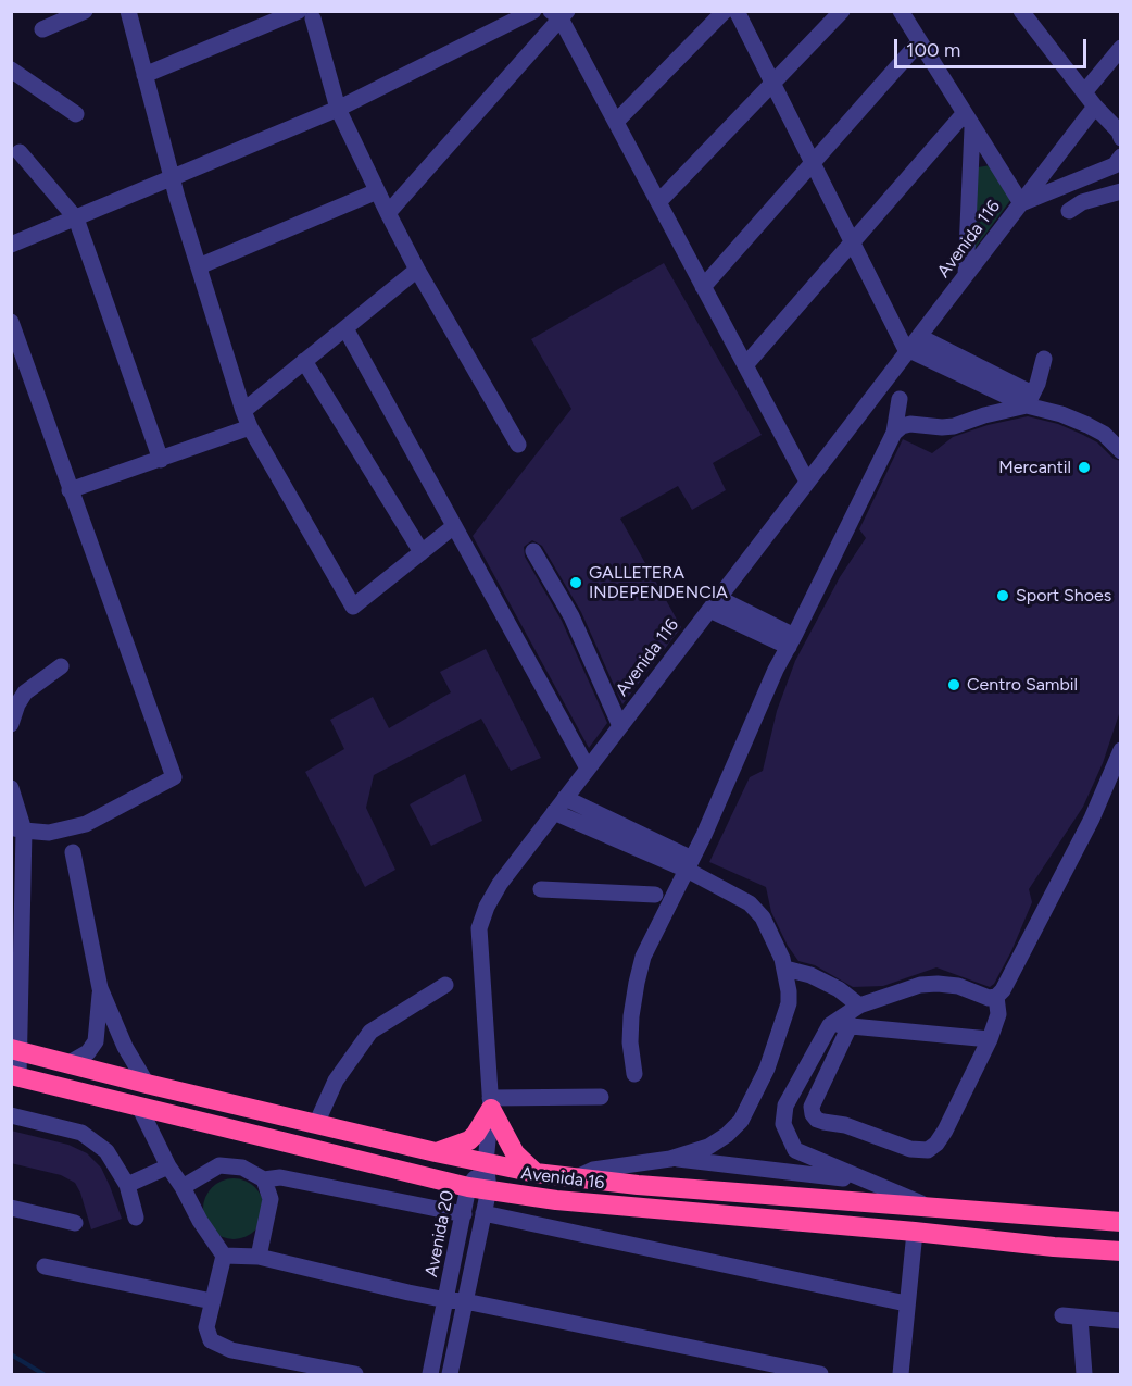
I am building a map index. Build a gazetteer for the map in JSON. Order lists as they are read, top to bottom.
{
  "streets": {
    "highway": ["Avenida 16"],
    "street": ["Avenida 116", "Avenida 20"]
  },
  "crossings": [
    ["Avenida 116", "Avenida 16"],
    ["Avenida 116", "Avenida 20"],
    ["Avenida 16", "Avenida 20"]
  ],
  "places": [
    "Mercantil",
    "GALLETERA INDEPENDENCIA",
    "Sport Shoes",
    "Centro Sambil"
  ],
  "scale_bar": "100 m"
}
